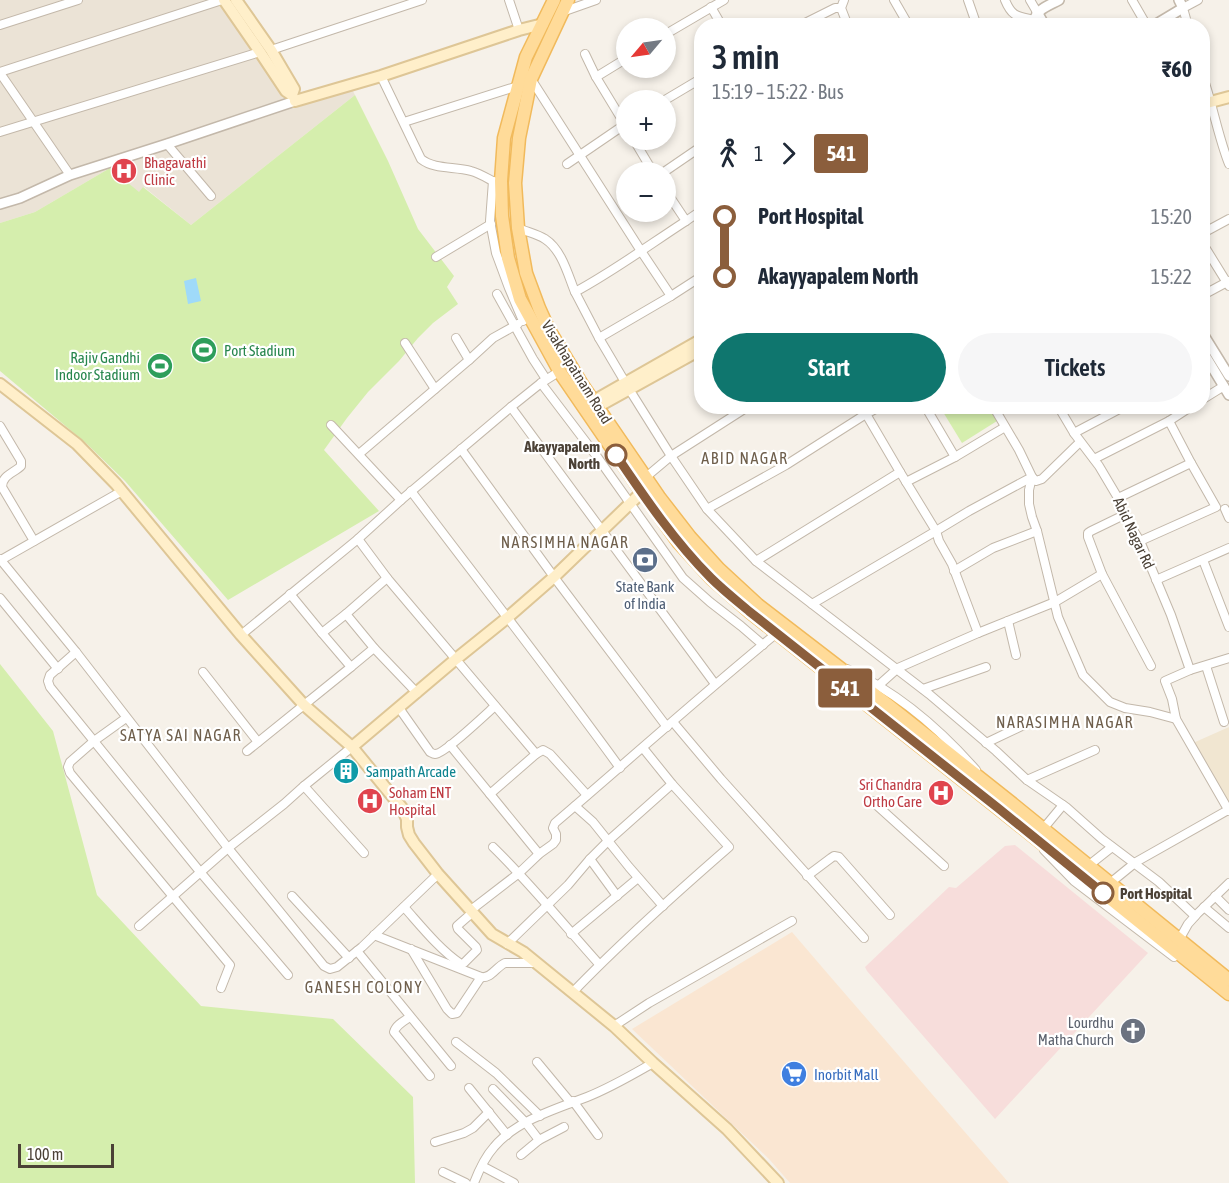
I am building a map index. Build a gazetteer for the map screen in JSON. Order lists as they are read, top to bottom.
{
  "streets": {
    "main road": ["Visakhapatnam Road"],
    "street": ["Abid Nagar Rd"]
  },
  "districts": [
    "ABID NAGAR",
    "NARSIMHA NAGAR",
    "NARASIMHA NAGAR",
    "SATYA SAI NAGAR",
    "GANESH COLONY"
  ],
  "places": {
    "hospital": ["Bhagavathi Clinic", "Sri Chandra Ortho Care", "Soham ENT Hospital"],
    "sports": ["Port Stadium", "Rajiv Gandhi Indoor Stadium"],
    "other": ["Akayyapalem North", "Port Hospital"],
    "bank": ["State Bank of India"],
    "building": ["Sampath Arcade"],
    "church": ["Lourdhu Matha Church"],
    "supermarket": ["Inorbit Mall"]
  },
  "lines": ["bus line 541"],
  "scale_bar": "100 m",
  "north": "bottom left",
  "page": {
    "on_map": "541",
    "map_buttons": ["+", "−"],
    "heading": ["3 min", "15:19 – 15:22 · Bus", "₹60"],
    "legs": ["1", "541"],
    "list": [
      {
        "name": "Port Hospital",
        "value": "15:20"
      },
      {
        "name": "Akayyapalem North",
        "value": "15:22"
      }
    ],
    "buttons": ["Start", "Tickets"],
    "scale": "100 m"
  }
}
